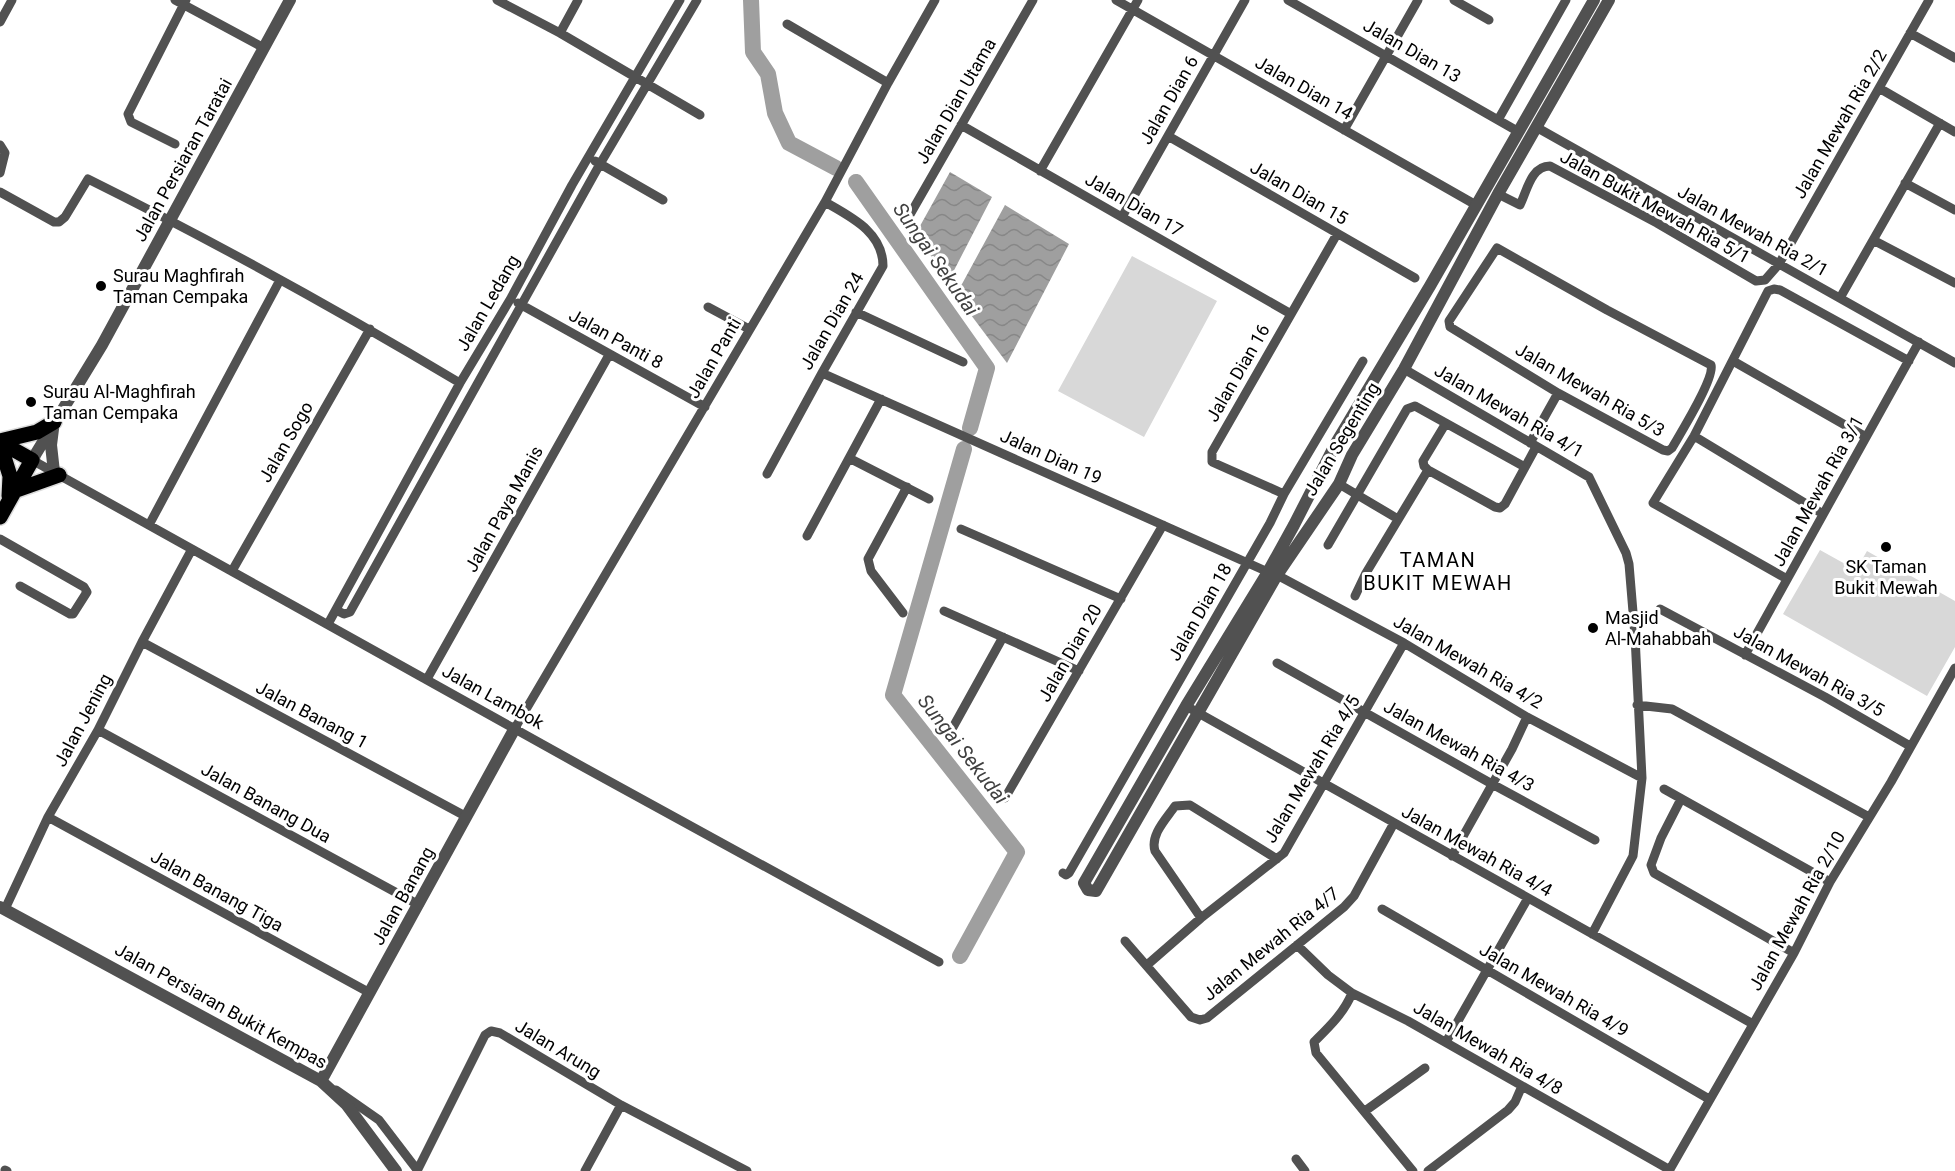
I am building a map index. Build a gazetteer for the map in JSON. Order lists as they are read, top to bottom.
{
  "streets": {
    "street": [
      "Jalan Dian 13",
      "Jalan Dian 14",
      "Jalan Dian 6",
      "Jalan Dian Utama",
      "Jalan Mewah Ria 2/2",
      "Jalan Persiaran Taratai",
      "Jalan Dian 15",
      "Jalan Dian 17",
      "Jalan Bukit Mewah Ria 5/1",
      "Jalan Mewah Ria 2/1",
      "Jalan Ledang",
      "Jalan Dian 24",
      "Jalan Panti 8",
      "Jalan Panti",
      "Jalan Dian 16",
      "Jalan Mewah Ria 5/3",
      "Jalan Mewah Ria 4/1",
      "Jalan Segenting",
      "Jalan Sogo",
      "Jalan Dian 19",
      "Jalan Mewah Ria 3/1",
      "Jalan Paya Manis",
      "Jalan Dian 18",
      "Jalan Dian 20",
      "Jalan Mewah Ria 4/2",
      "Jalan Mewah Ria 3/5",
      "Jalan Lambok",
      "Jalan Banang 1",
      "Jalan Jening",
      "Jalan Mewah Ria 4/3",
      "Jalan Mewah Ria 4/5",
      "Jalan Banang Dua",
      "Jalan Mewah Ria 4/4",
      "Jalan Banang Tiga",
      "Jalan Banang",
      "Jalan Mewah Ria 2/10",
      "Jalan Mewah Ria 4/7",
      "Jalan Mewah Ria 4/9",
      "Jalan Persiaran Bukit Kempas",
      "Jalan Mewah Ria 4/8",
      "Jalan Arung"
    ]
  },
  "crossings": [
    ["Jalan Dian 13", "Jalan Segenting"],
    ["Jalan Dian 14", "Jalan Dian 6"],
    ["Jalan Dian 14", "Jalan Segenting"],
    ["Jalan Dian 6", "Jalan Dian 15"],
    ["Jalan Dian 6", "Jalan Dian 17"],
    ["Jalan Dian Utama", "Jalan Dian 17"],
    ["Jalan Mewah Ria 2/2", "Jalan Bukit Mewah Ria 5/1"],
    ["Jalan Mewah Ria 2/2", "Jalan Mewah Ria 2/1"],
    ["Jalan Persiaran Taratai", "Jalan Lambok"],
    ["Jalan Dian 15", "Jalan Dian 16"],
    ["Jalan Dian 17", "Jalan Dian 16"],
    ["Jalan Bukit Mewah Ria 5/1", "Jalan Mewah Ria 2/1"],
    ["Jalan Bukit Mewah Ria 5/1", "Jalan Segenting"],
    ["Jalan Mewah Ria 2/1", "Jalan Segenting"],
    ["Jalan Mewah Ria 2/1", "Jalan Mewah Ria 3/1"],
    ["Jalan Ledang", "Jalan Panti 8"],
    ["Jalan Ledang", "Jalan Lambok"],
    ["Jalan Dian 24", "Jalan Panti"],
    ["Jalan Dian 24", "Jalan Dian 19"],
    ["Jalan Panti 8", "Jalan Panti"],
    ["Jalan Panti 8", "Jalan Paya Manis"],
    ["Jalan Panti", "Jalan Lambok"],
    ["Jalan Panti", "Jalan Banang"],
    ["Jalan Dian 16", "Jalan Dian 18"],
    ["Jalan Mewah Ria 4/1", "Jalan Segenting"],
    ["Jalan Mewah Ria 4/1", "Jalan Mewah Ria 4/2"],
    ["Jalan Mewah Ria 4/1", "Jalan Mewah Ria 4/4"],
    ["Jalan Segenting", "Jalan Dian 19"],
    ["Jalan Segenting", "Jalan Mewah Ria 4/2"],
    ["Jalan Segenting", "Jalan Mewah Ria 4/4"],
    ["Jalan Sogo", "Jalan Lambok"],
    ["Jalan Dian 19", "Jalan Dian 18"],
    ["Jalan Dian 19", "Jalan Dian 20"],
    ["Jalan Dian 19", "Jalan Mewah Ria 4/2"],
    ["Jalan Mewah Ria 3/1", "Jalan Mewah Ria 3/5"],
    ["Jalan Paya Manis", "Jalan Lambok"],
    ["Jalan Mewah Ria 4/2", "Jalan Mewah Ria 4/5"],
    ["Jalan Mewah Ria 3/5", "Jalan Mewah Ria 2/10"],
    ["Jalan Lambok", "Jalan Jening"],
    ["Jalan Lambok", "Jalan Banang"],
    ["Jalan Banang 1", "Jalan Jening"],
    ["Jalan Banang 1", "Jalan Banang"],
    ["Jalan Jening", "Jalan Banang Dua"],
    ["Jalan Jening", "Jalan Banang Tiga"],
    ["Jalan Jening", "Jalan Persiaran Bukit Kempas"],
    ["Jalan Mewah Ria 4/3", "Jalan Mewah Ria 4/5"],
    ["Jalan Mewah Ria 4/5", "Jalan Mewah Ria 4/4"],
    ["Jalan Mewah Ria 4/5", "Jalan Mewah Ria 4/7"],
    ["Jalan Banang Dua", "Jalan Banang"],
    ["Jalan Mewah Ria 4/4", "Jalan Mewah Ria 2/10"],
    ["Jalan Mewah Ria 4/4", "Jalan Mewah Ria 4/7"],
    ["Jalan Banang Tiga", "Jalan Banang"],
    ["Jalan Banang", "Jalan Persiaran Bukit Kempas"],
    ["Jalan Mewah Ria 2/10", "Jalan Mewah Ria 4/9"],
    ["Jalan Mewah Ria 2/10", "Jalan Mewah Ria 4/8"],
    ["Jalan Mewah Ria 4/7", "Jalan Mewah Ria 4/8"]
  ],
  "districts": ["TAMAN BUKIT MEWAH"],
  "water": ["Sungai Sekudai"],
  "places": [
    "Surau Maghfirah Taman Cempaka",
    "Surau Al-Maghfirah Taman Cempaka",
    "SK Taman Bukit Mewah",
    "Masjid Al-Mahabbah"
  ]
}
